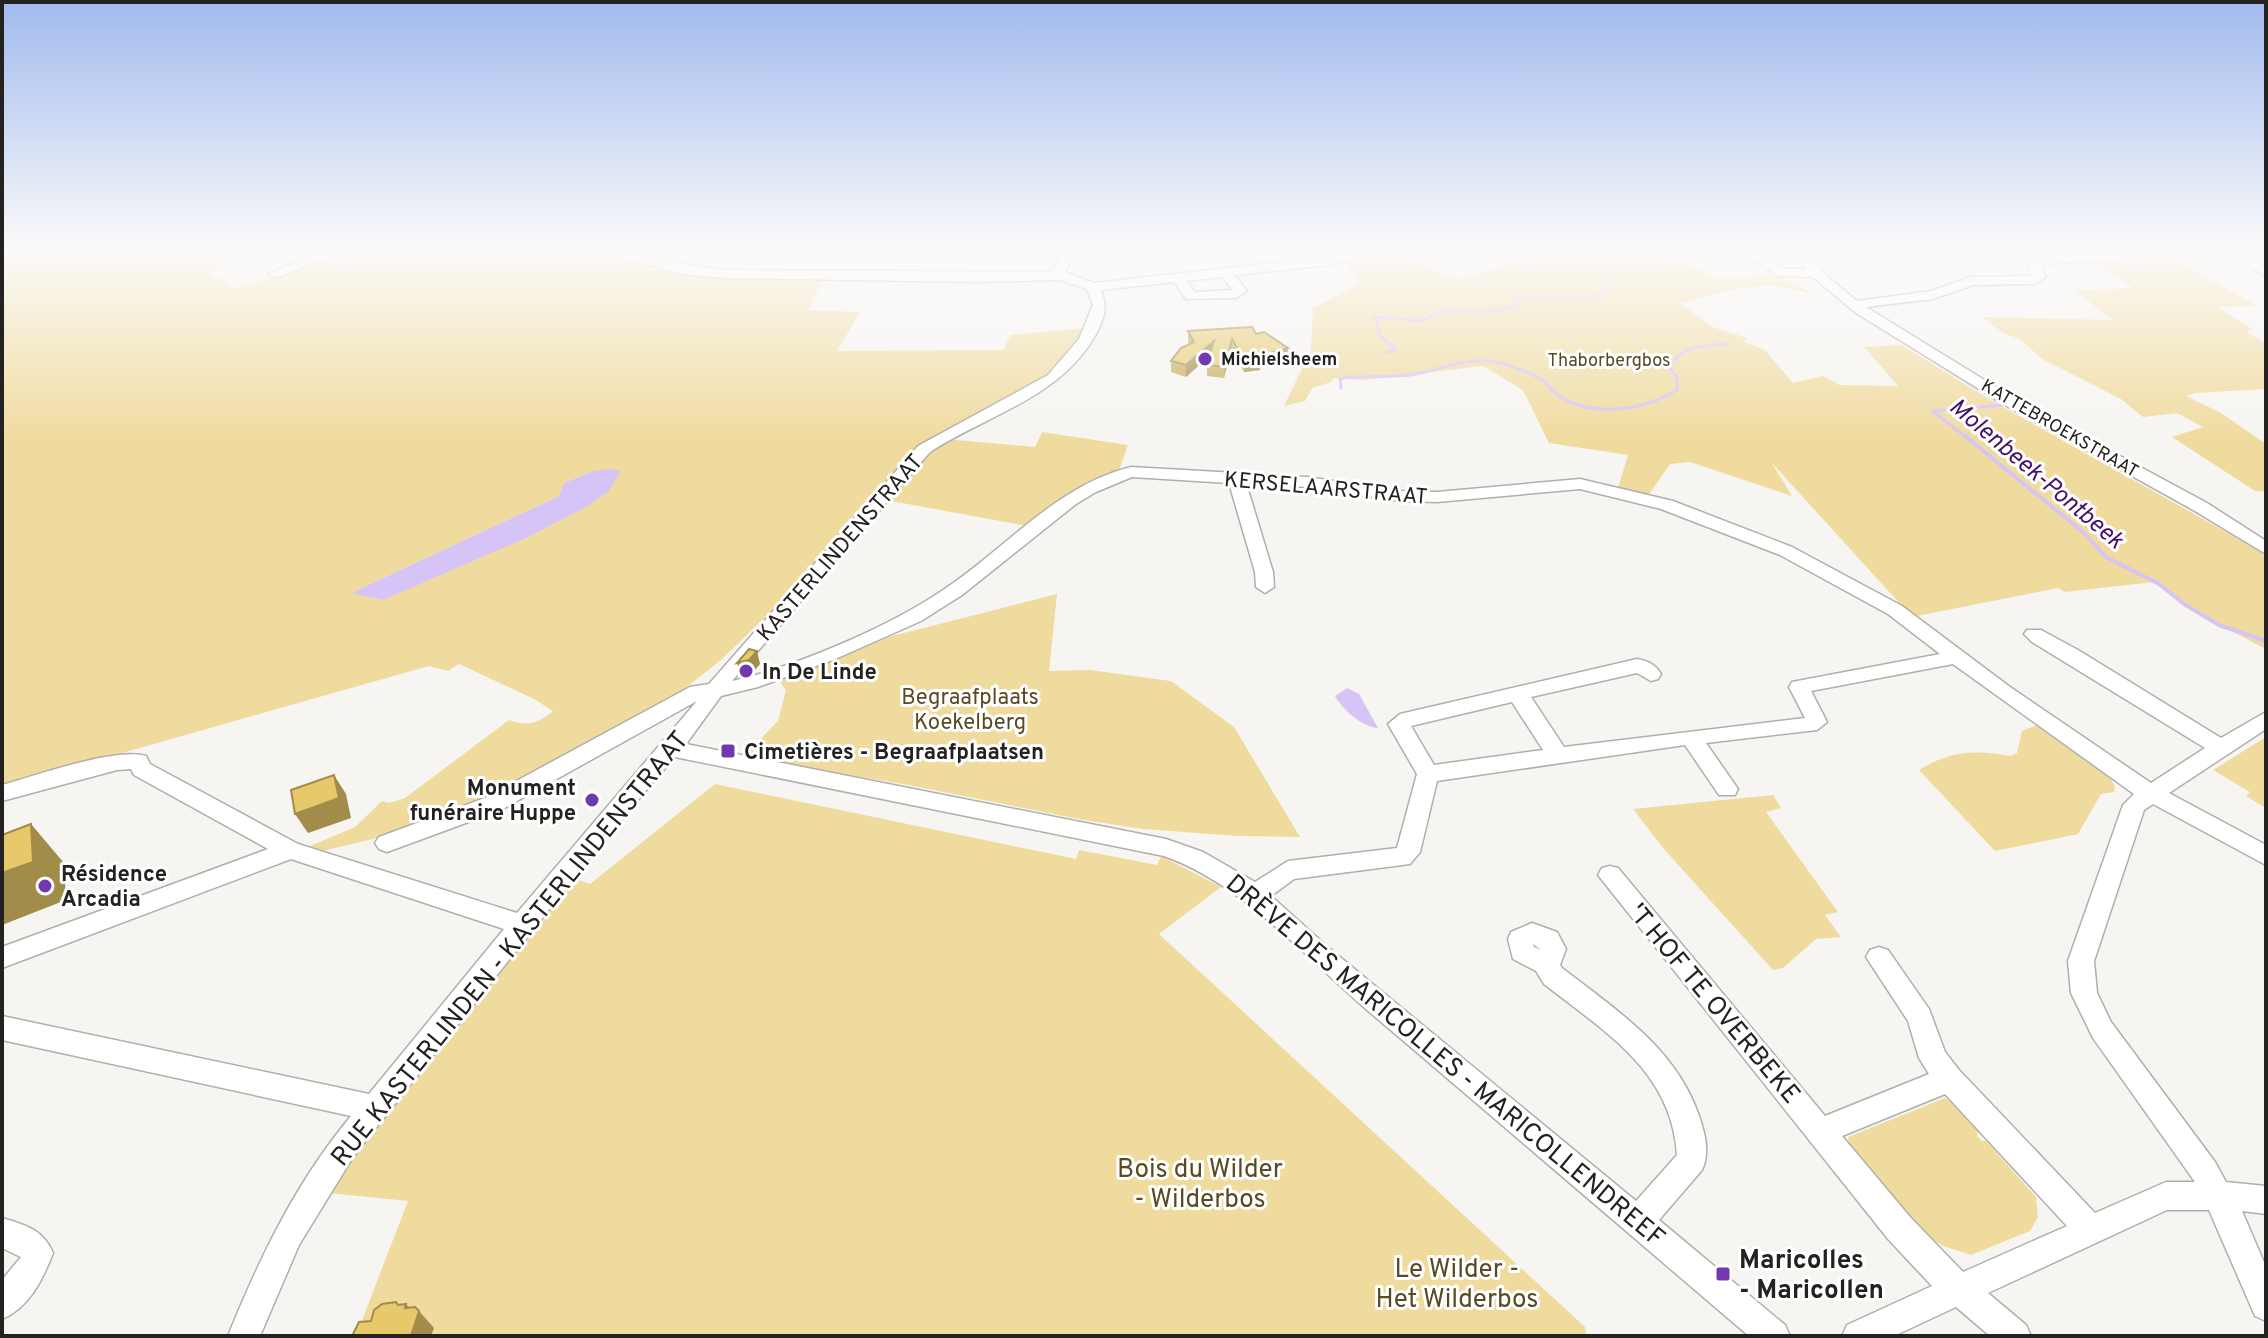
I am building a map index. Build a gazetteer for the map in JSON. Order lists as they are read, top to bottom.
{
  "streets": {
    "street": [
      "KATTEBROEKSTRAAT",
      "KERSELAARSTRAAT",
      "KASTERLINDENSTRAAT",
      "RUE KASTERLINDEN - KASTERLINDENSTRAAT",
      "'T HOF TE OVERBEKE",
      "DRÈVE DES MARICOLLES - MARICOLLENDREEF"
    ]
  },
  "crossings": [
    ["KERSELAARSTRAAT", "KASTERLINDENSTRAAT"],
    ["KERSELAARSTRAAT", "RUE KASTERLINDEN - KASTERLINDENSTRAAT"],
    ["KASTERLINDENSTRAAT", "RUE KASTERLINDEN - KASTERLINDENSTRAAT"],
    ["RUE KASTERLINDEN - KASTERLINDENSTRAAT", "DRÈVE DES MARICOLLES - MARICOLLENDREEF"]
  ],
  "water": ["Molenbeek-Pontbeek"],
  "parks": [
    "Thaborbergbos",
    "Begraafplaats Koekelberg",
    "Bois du Wilder - Wilderbos",
    "Le Wilder - Het Wilderbos"
  ],
  "places": {
    "other": [
      "Michielsheem",
      "In De Linde",
      "Monument funéraire Huppe",
      "Résidence Arcadia"
    ],
    "transit": ["Cimetières - Begraafplaatsen", "Maricolles - Maricollen"]
  }
}
